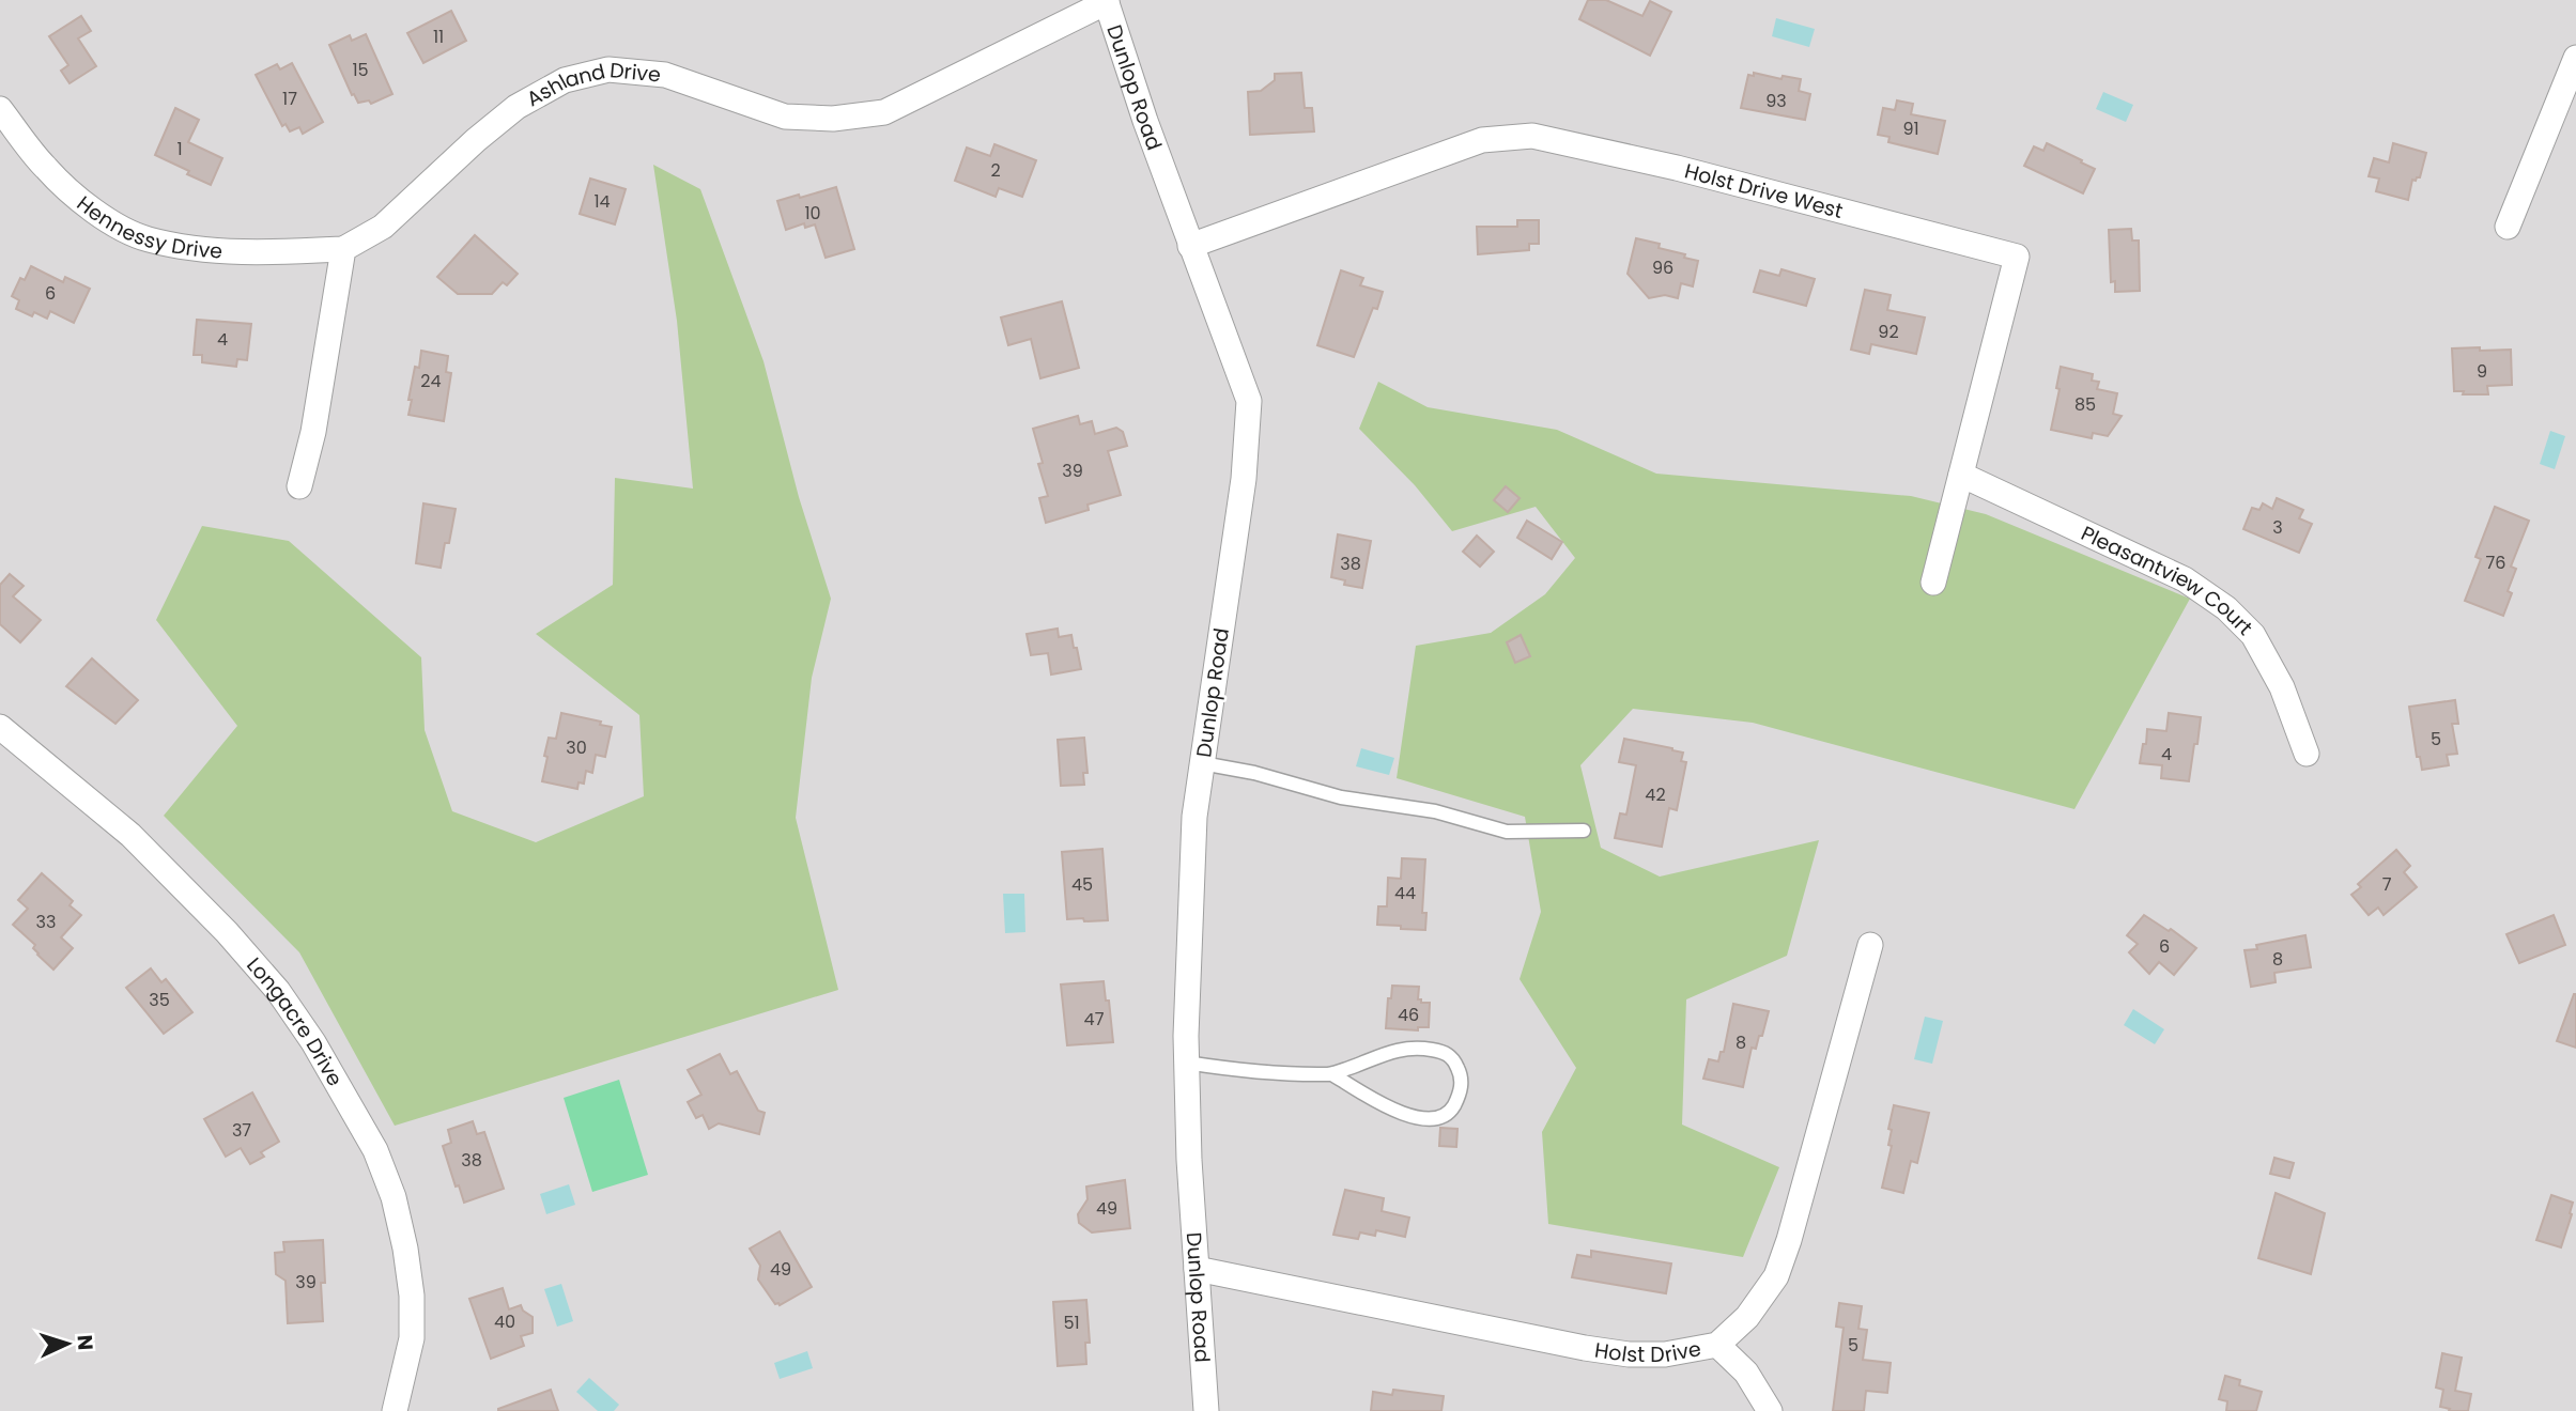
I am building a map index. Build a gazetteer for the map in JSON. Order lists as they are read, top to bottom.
{
  "streets": {
    "street": [
      "Dunlop Road",
      "Ashland Drive",
      "Holst Drive West",
      "Hennessy Drive",
      "Pleasantview Court",
      "Longacre Drive",
      "Holst Drive"
    ]
  },
  "crossings": [
    ["Dunlop Road", "Ashland Drive"],
    ["Dunlop Road", "Holst Drive West"],
    ["Dunlop Road", "Holst Drive"],
    ["Ashland Drive", "Hennessy Drive"],
    ["Holst Drive West", "Pleasantview Court"]
  ],
  "house_numbers": [
    "11",
    "15",
    "17",
    "93",
    "91",
    "1",
    "2",
    "14",
    "10",
    "96",
    "6",
    "92",
    "4",
    "9",
    "24",
    "85",
    "39",
    "3",
    "76",
    "38",
    "5",
    "30",
    "4",
    "42",
    "45",
    "7",
    "44",
    "33",
    "6",
    "8",
    "35",
    "46",
    "47",
    "8",
    "37",
    "38",
    "49",
    "49",
    "39",
    "40",
    "51",
    "5"
  ],
  "north": "right"
}
